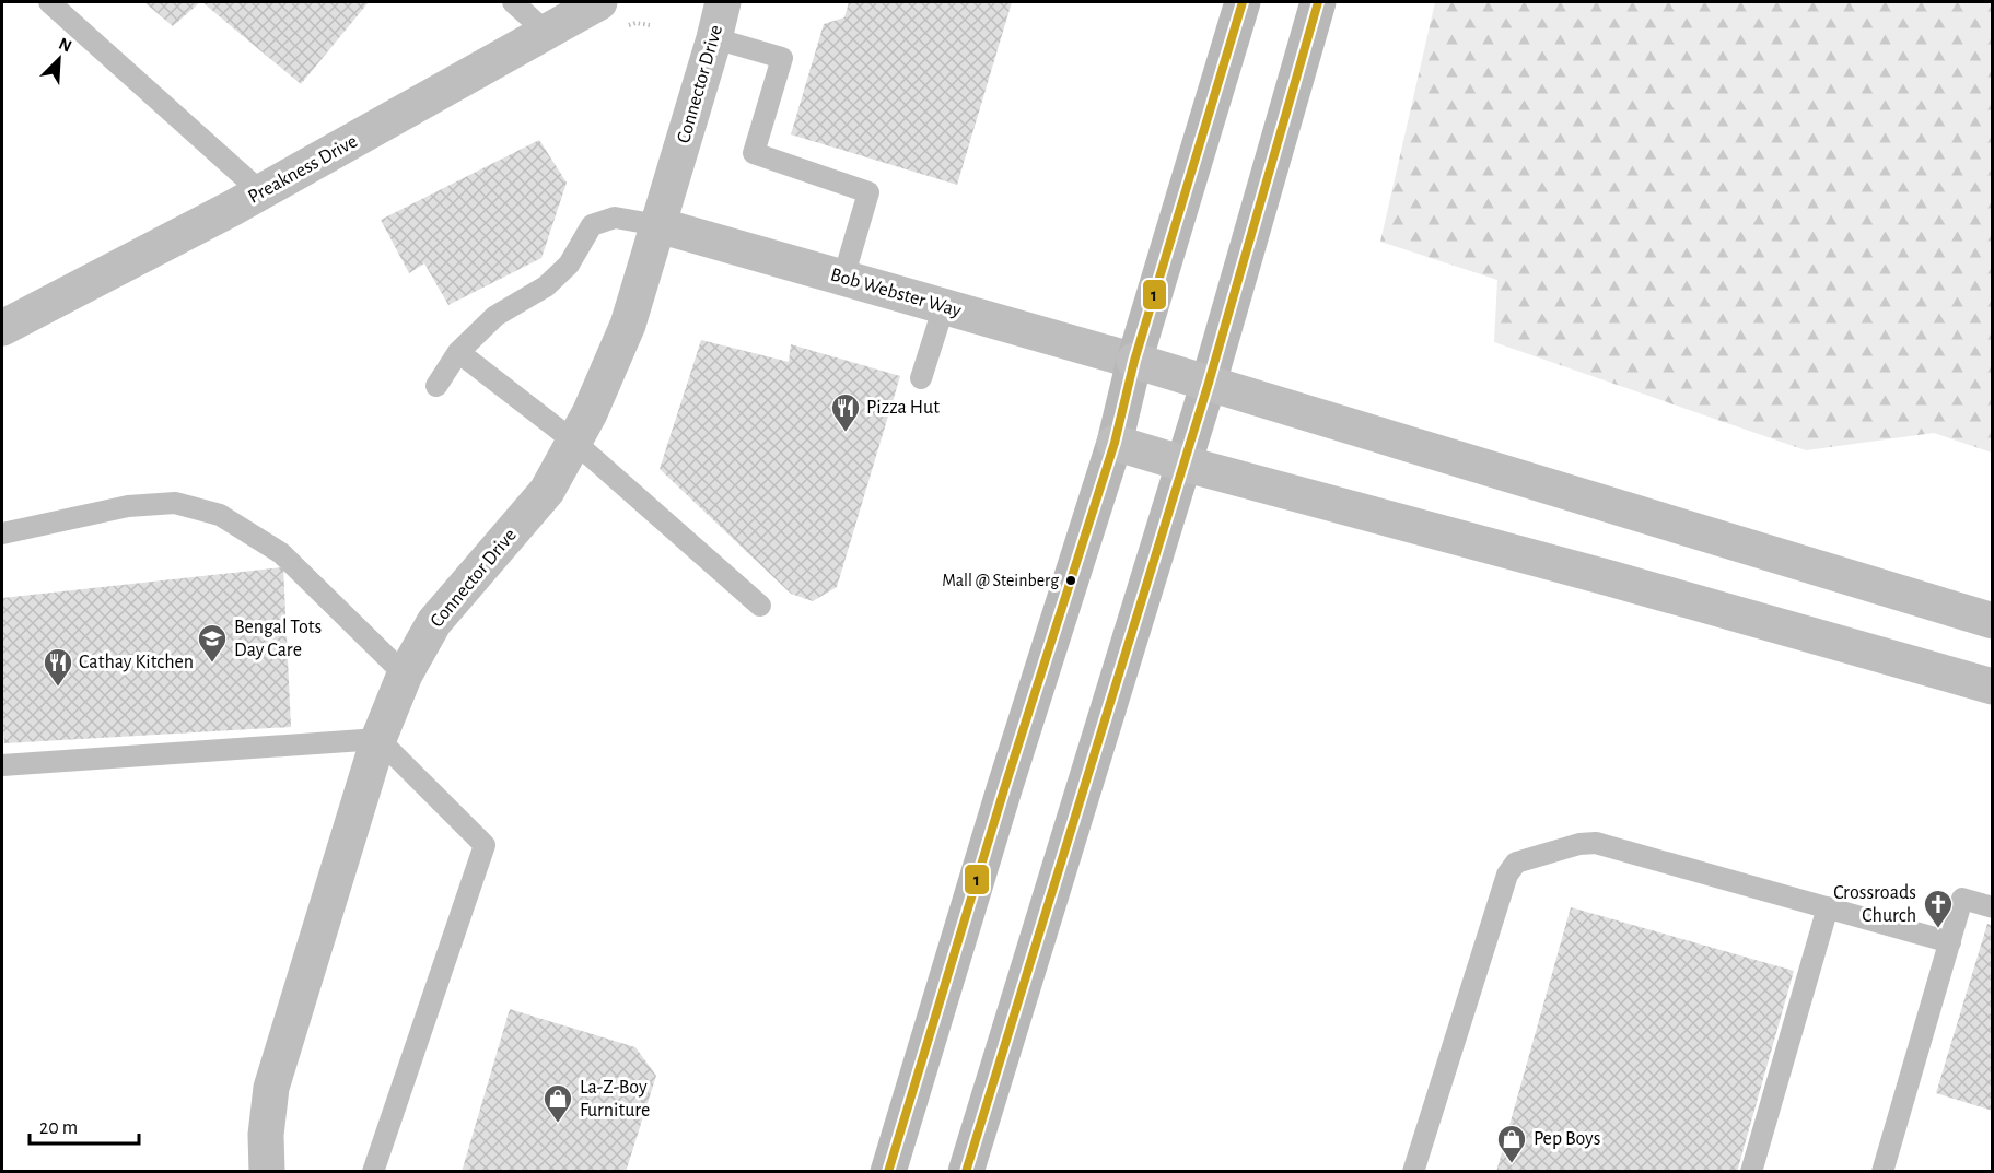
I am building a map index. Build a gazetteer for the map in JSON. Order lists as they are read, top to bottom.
{
  "streets": {
    "main road": ["Connector Drive", "Preakness Drive", "Bob Webster Way"]
  },
  "crossings": [
    ["Connector Drive", "Bob Webster Way"]
  ],
  "places": {
    "restaurant": ["Pizza Hut", "Cathay Kitchen"],
    "other": ["Mall @ Steinberg"],
    "school or university": ["Bengal Tots Day Care"],
    "church": ["Crossroads Church"],
    "shop": ["La-Z-Boy Furniture", "Pep Boys"]
  },
  "lines": ["transit line 1"],
  "scale_bar": "20 m",
  "north": "top right"
}
